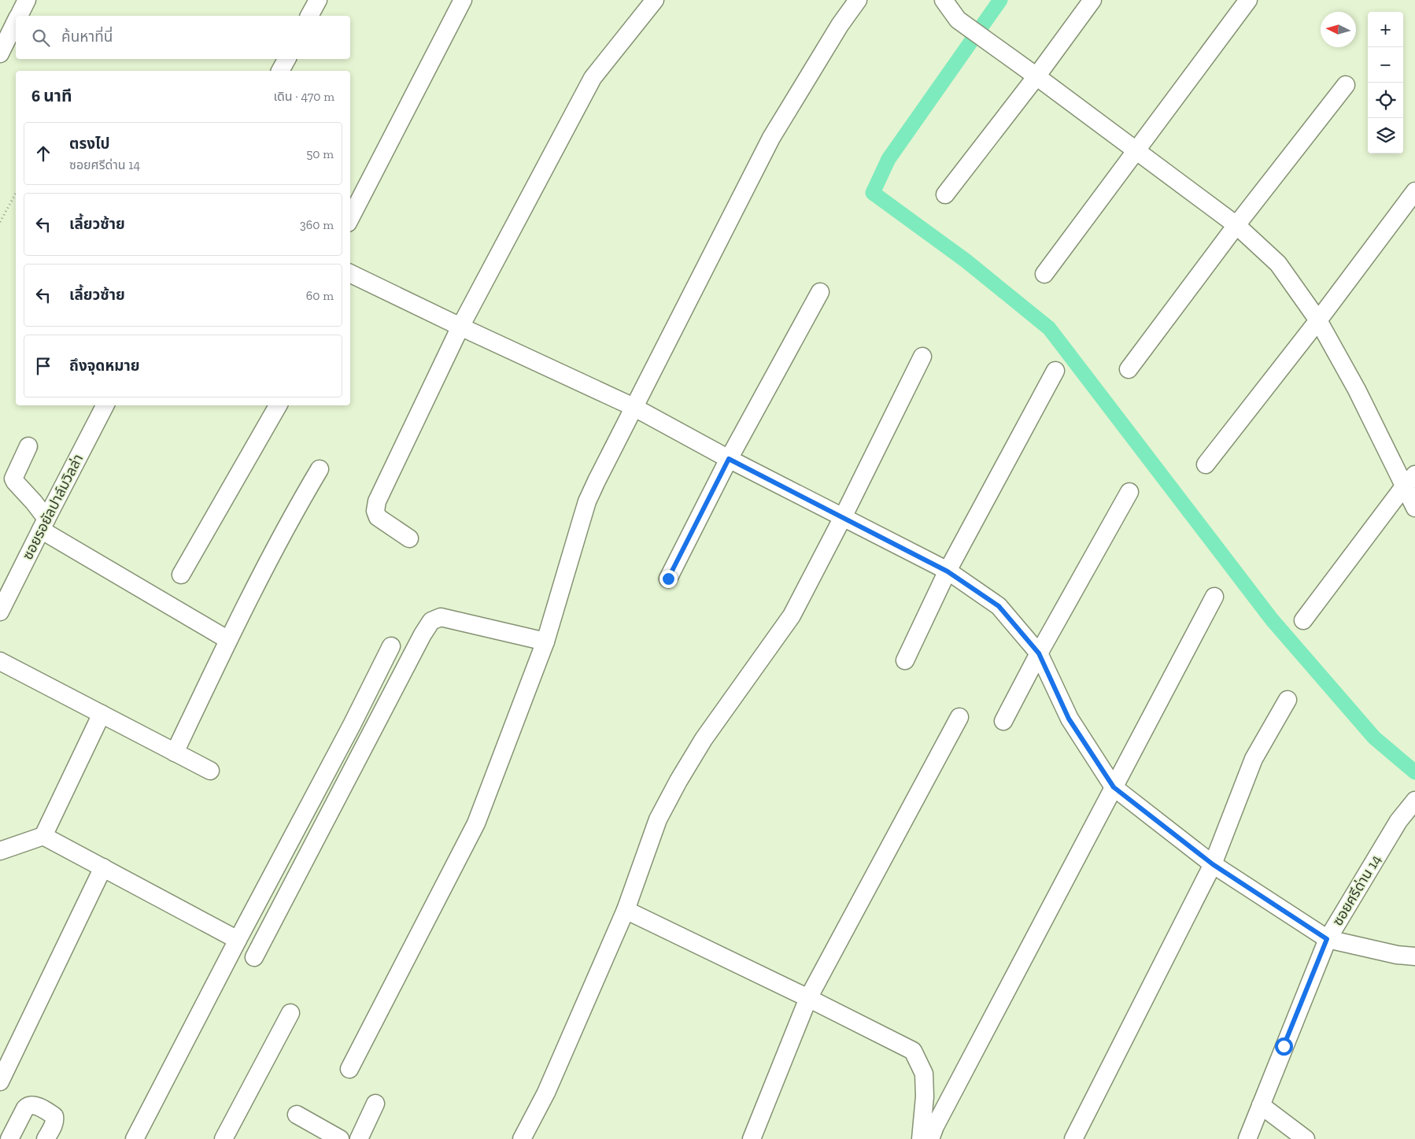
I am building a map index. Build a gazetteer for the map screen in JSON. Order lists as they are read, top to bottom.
{
  "streets": {
    "street": ["ซอยรอยัลปาล์มวิลล่า", "ซอยศรีด่าน 14"]
  },
  "north": "left",
  "page": {
    "map_buttons": ["+", "−"],
    "search": "ค้นหาที่นี่",
    "heading": ["6 นาที", "เดิน · 470 m"],
    "list": [
      ["ตรงไป", "ซอยศรีด่าน 14", "50 m"],
      ["เลี้ยวซ้าย", "360 m"],
      ["เลี้ยวซ้าย", "60 m"],
      "ถึงจุดหมาย"
    ]
  }
}
